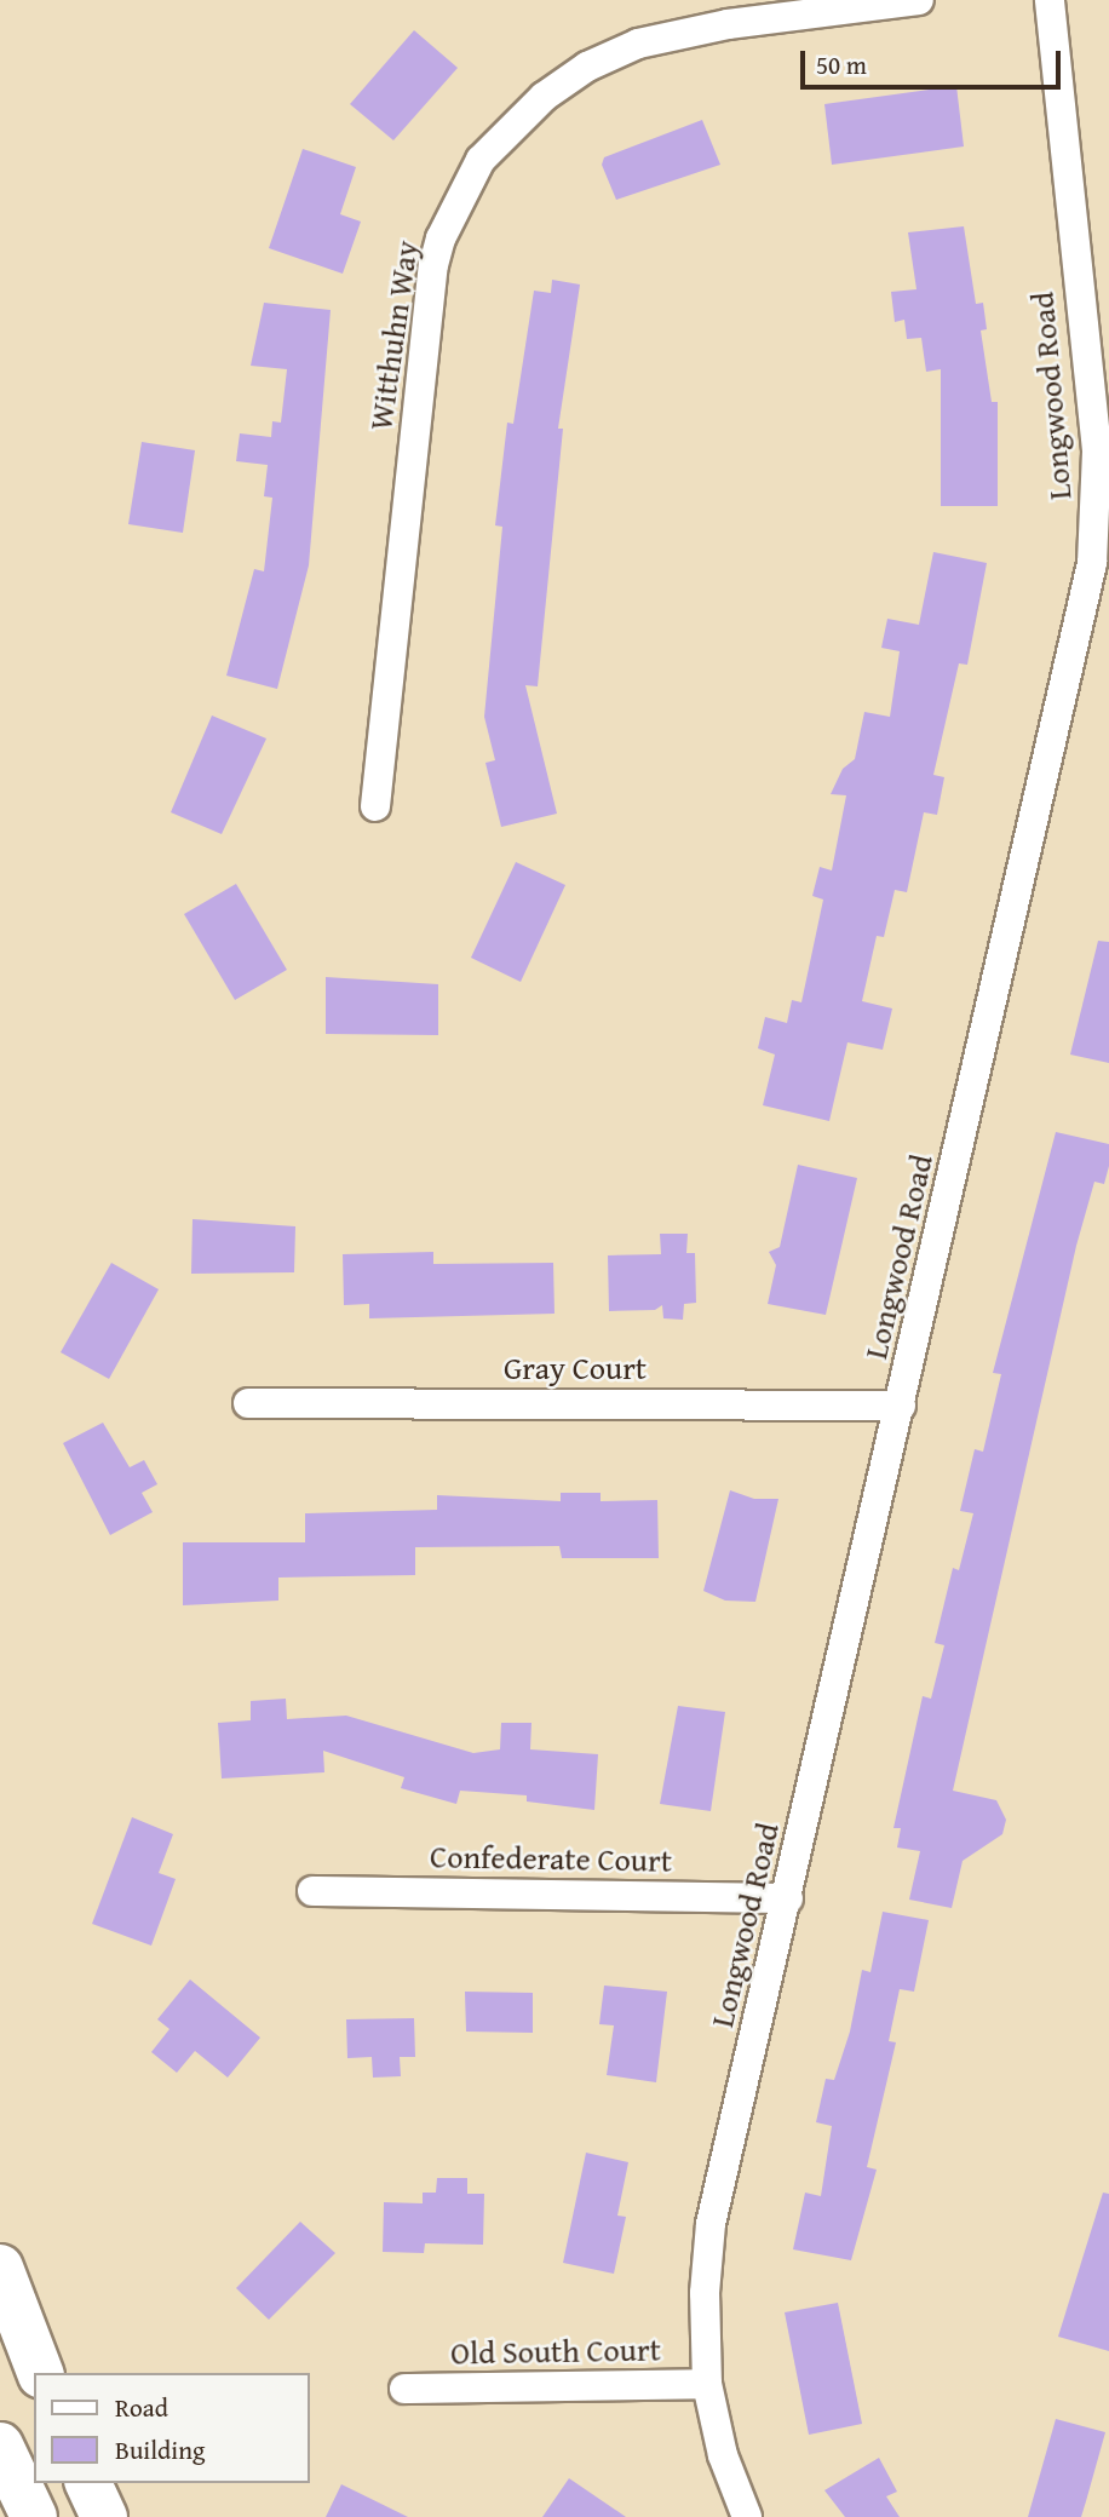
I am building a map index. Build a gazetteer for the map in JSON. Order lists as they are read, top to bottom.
{
  "streets": {
    "street": [
      "Witthuhn Way",
      "Longwood Road",
      "Gray Court",
      "Confederate Court",
      "Old South Court"
    ]
  },
  "crossings": [
    ["Longwood Road", "Gray Court"],
    ["Longwood Road", "Confederate Court"],
    ["Longwood Road", "Old South Court"]
  ],
  "legend": ["Road", "Building"],
  "scale_bar": "50 m"
}
